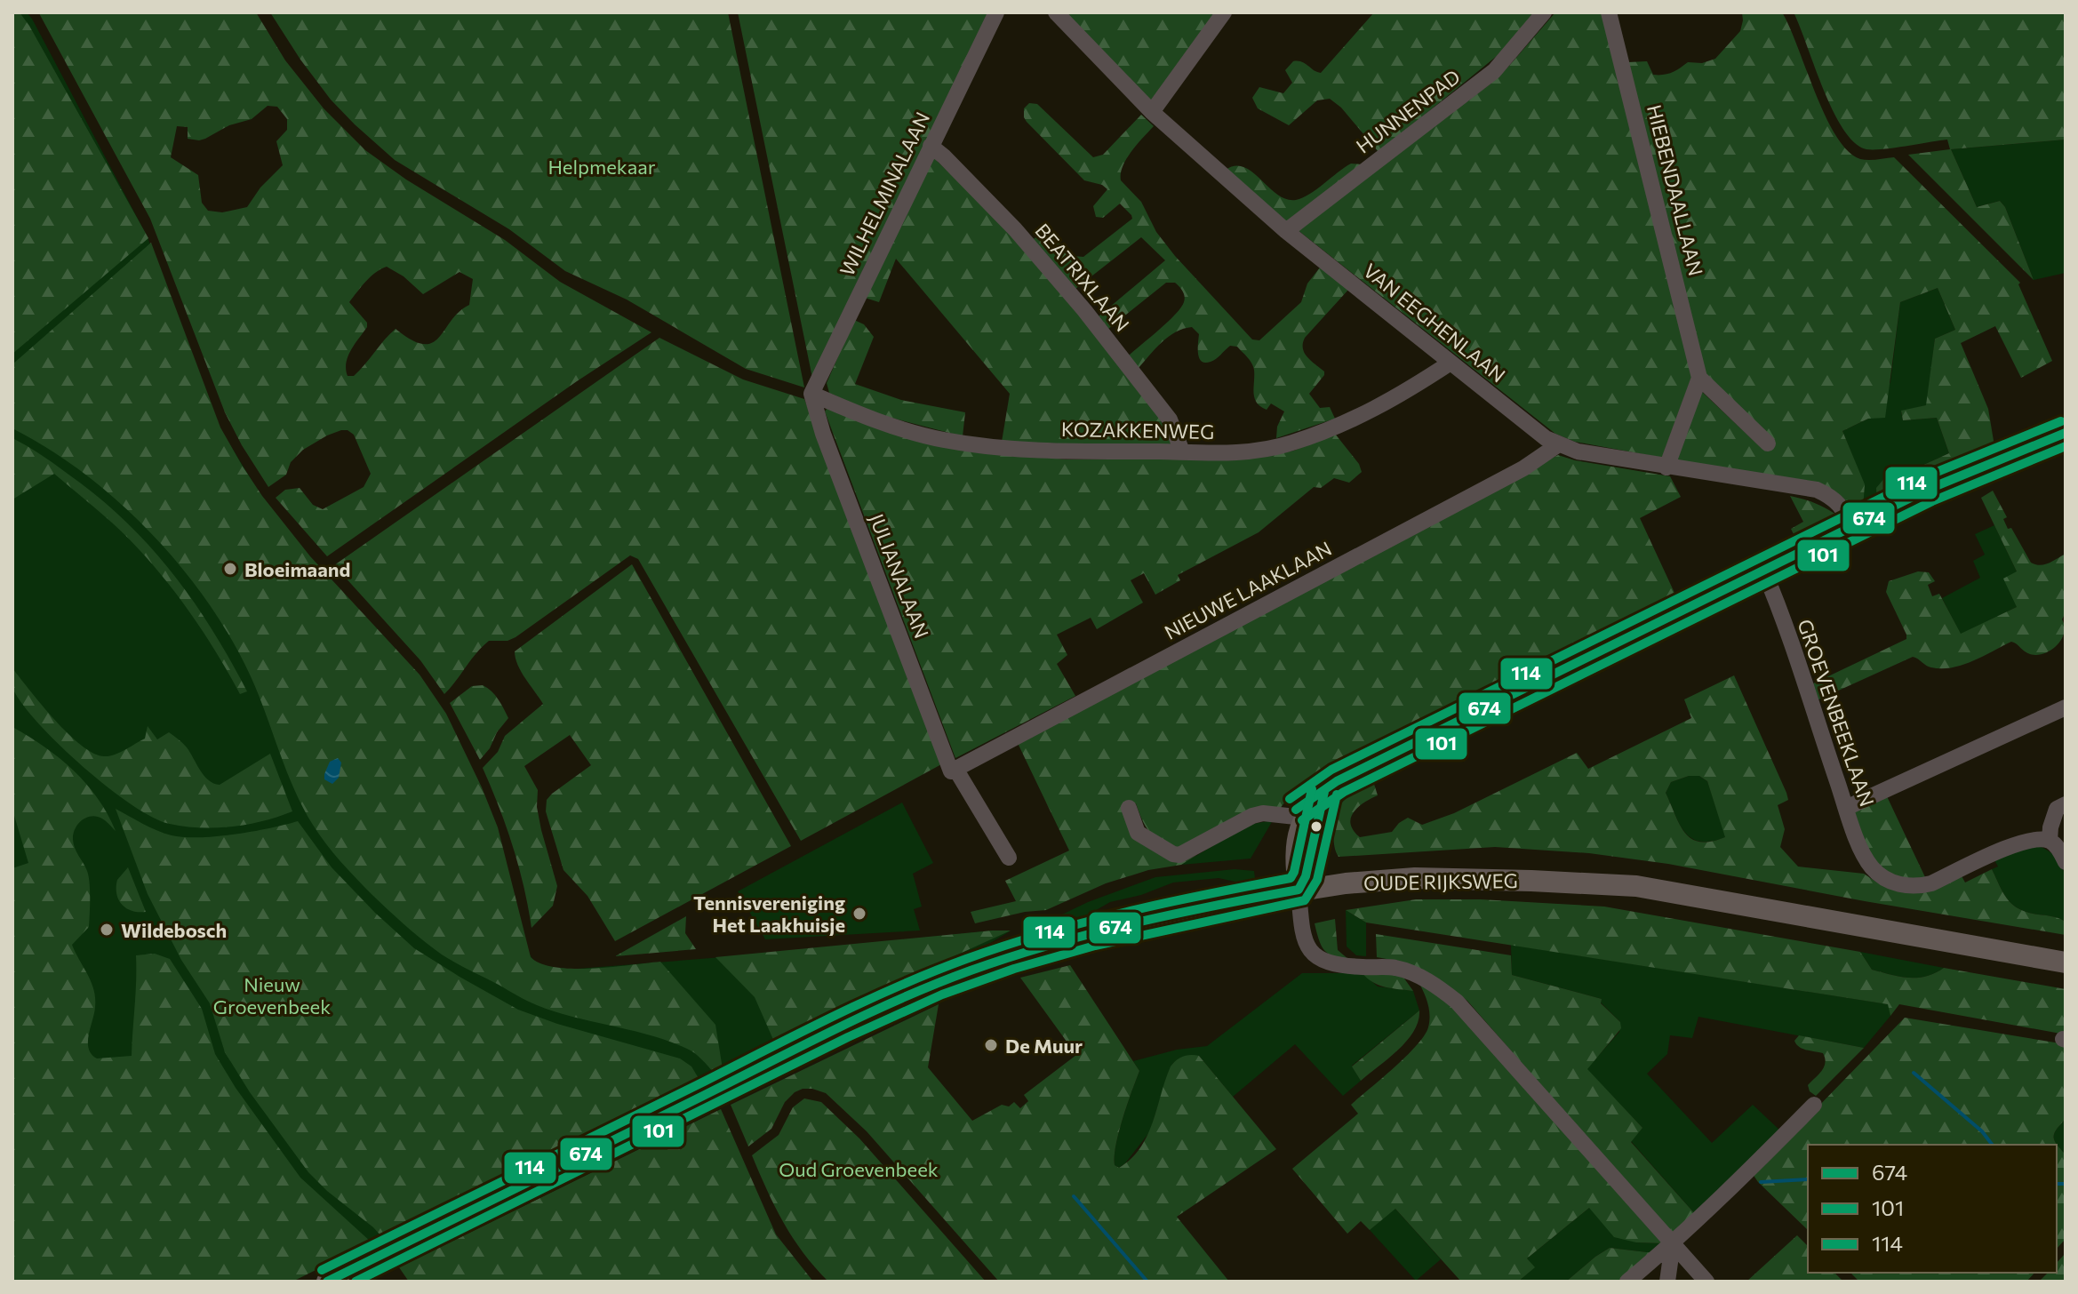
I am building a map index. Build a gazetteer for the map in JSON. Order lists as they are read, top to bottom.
{
  "streets": {
    "main road": ["OUDE RIJKSWEG"],
    "street": [
      "HUNNENPAD",
      "HIEBENDAALLAAN",
      "WILHELMINALAAN",
      "BEATRIXLAAN",
      "VAN EEGHENLAAN",
      "KOZAKKENWEG",
      "JULIANALAAN",
      "NIEUWE LAAKLAAN",
      "GROEVENBEEKLAAN"
    ]
  },
  "crossings": [
    ["HUNNENPAD", "VAN EEGHENLAAN"],
    ["WILHELMINALAAN", "BEATRIXLAAN"],
    ["WILHELMINALAAN", "KOZAKKENWEG"],
    ["WILHELMINALAAN", "JULIANALAAN"],
    ["BEATRIXLAAN", "KOZAKKENWEG"],
    ["VAN EEGHENLAAN", "KOZAKKENWEG"],
    ["VAN EEGHENLAAN", "NIEUWE LAAKLAAN"],
    ["KOZAKKENWEG", "JULIANALAAN"],
    ["JULIANALAAN", "NIEUWE LAAKLAAN"]
  ],
  "parks": ["Helpmekaar", "Nieuw Groevenbeek", "Oud Groevenbeek"],
  "places": [
    "Bloeimaand",
    "Tennisvereniging Het Laakhuisje",
    "Wildebosch",
    "De Muur"
  ],
  "lines": ["transit line 114", "transit line 674", "transit line 101"],
  "legend": ["674", "101", "114"]
}
